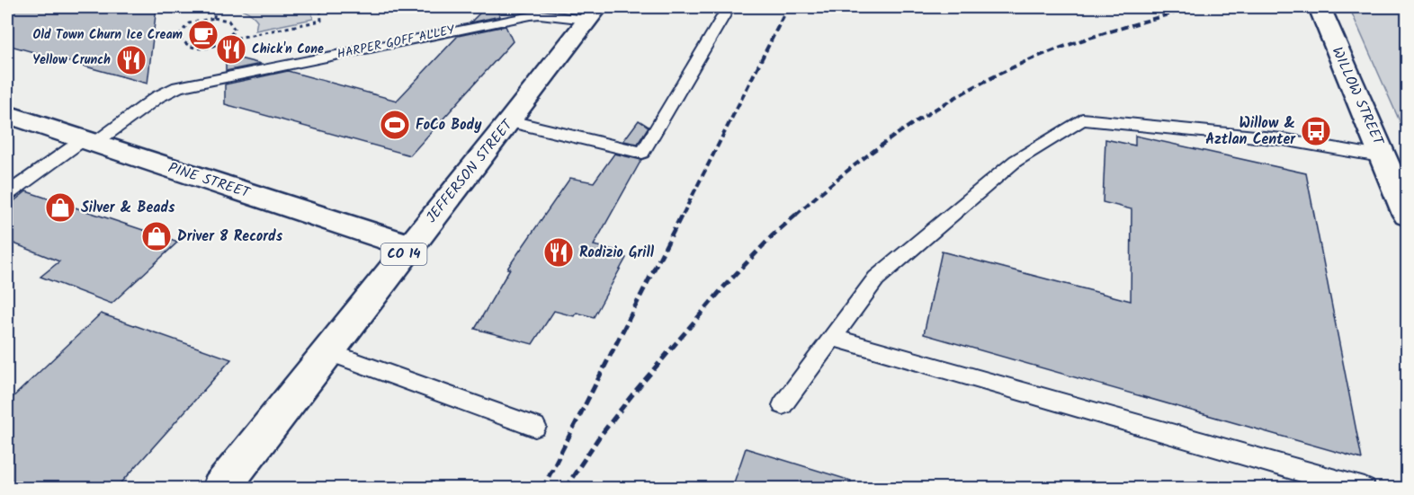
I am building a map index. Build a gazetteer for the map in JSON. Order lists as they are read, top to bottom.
{
  "streets": {
    "main road": [
      "WILLOW STREET",
      "JEFFERSON STREET",
      "PINE STREET",
      "CO 14"
    ],
    "lane": ["HARPER GOFF ALLEY"]
  },
  "crossings": [
    ["HARPER GOFF ALLEY", "JEFFERSON STREET"],
    ["HARPER GOFF ALLEY", "PINE STREET"],
    ["JEFFERSON STREET", "PINE STREET"]
  ],
  "places": {
    "cafe": ["Old Town Churn Ice Cream"],
    "restaurant": ["Chick'n Cone", "Yellow Crunch", "Rodizio Grill"],
    "sports": ["FoCo Body"],
    "bus stop": ["Willow & Aztlan Center"],
    "shop": ["Silver & Beads", "Driver 8 Records"]
  }
}
